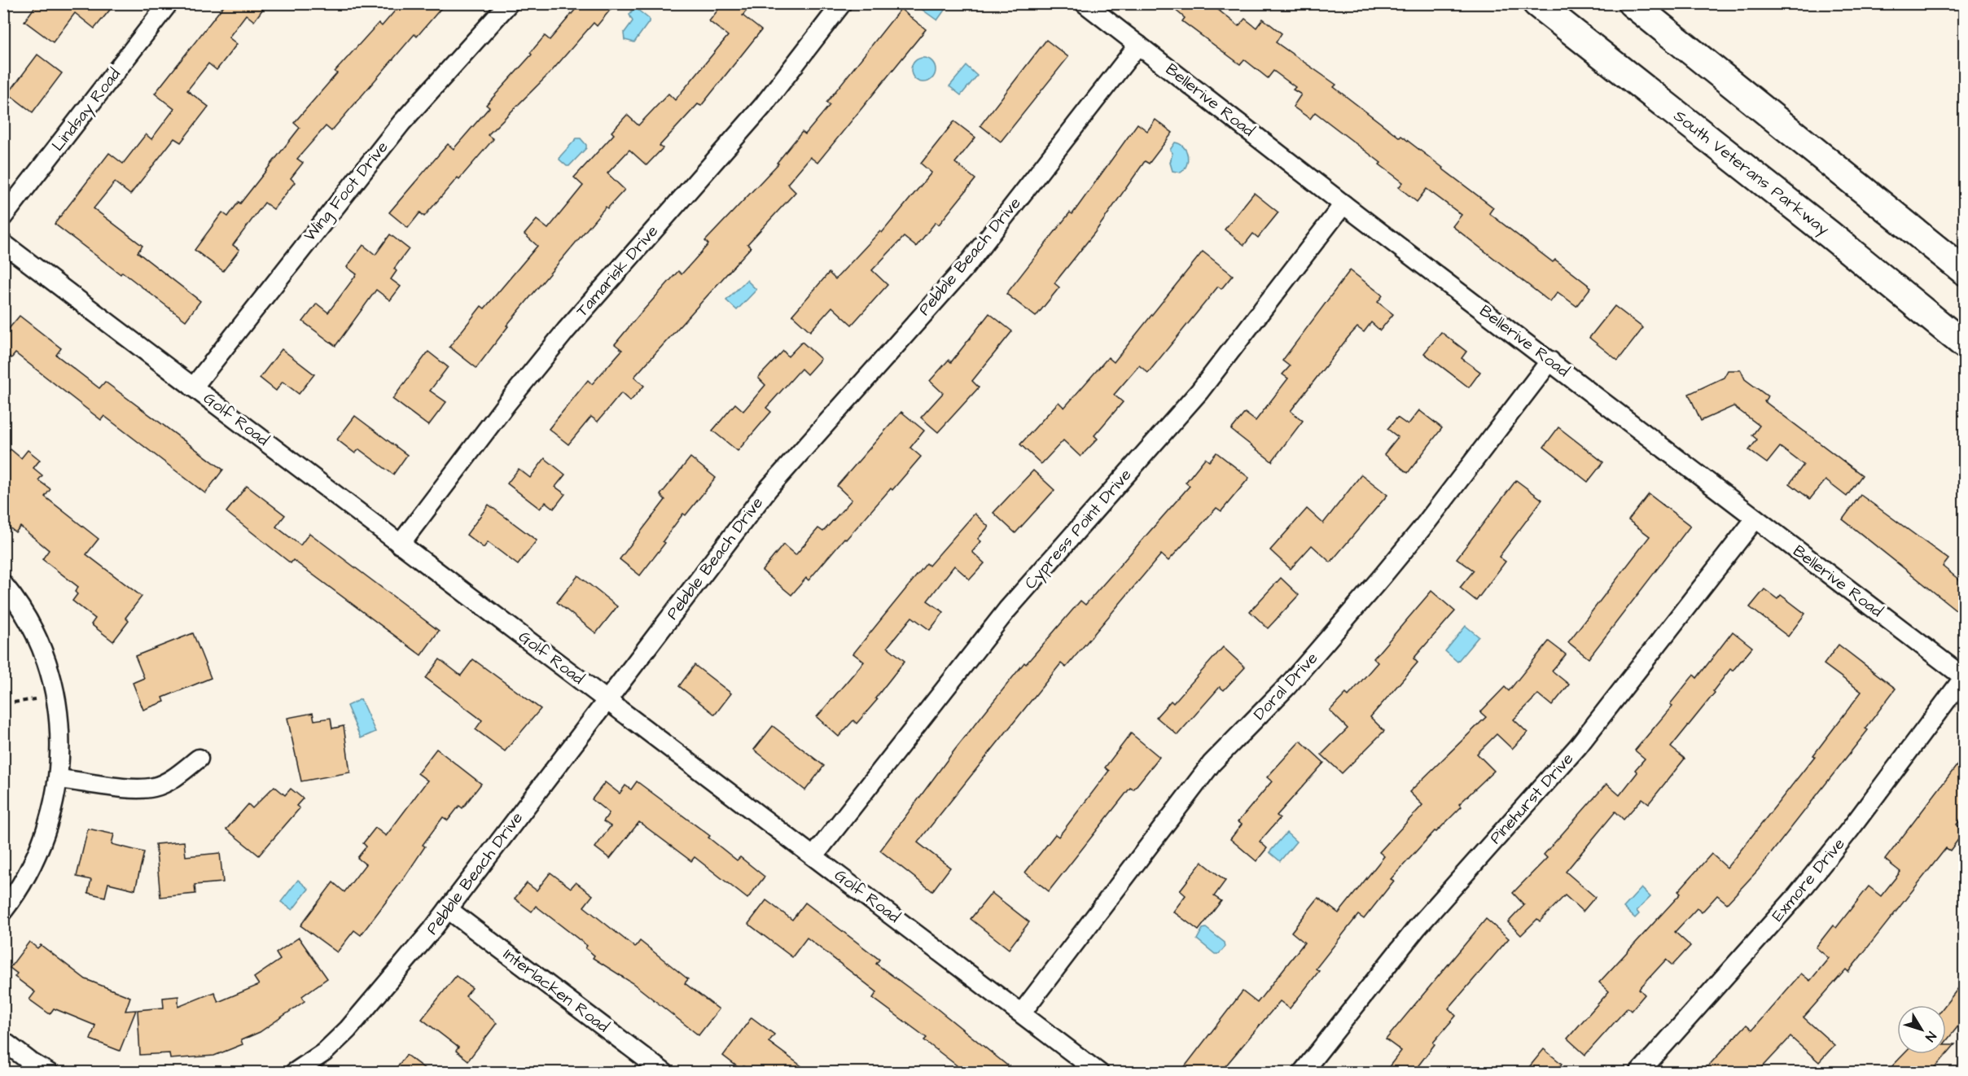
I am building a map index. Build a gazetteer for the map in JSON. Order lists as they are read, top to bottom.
{
  "streets": {
    "highway": ["South Veterans Parkway"],
    "street": [
      "Bellerive Road",
      "Lindsay Road",
      "Wing Foot Drive",
      "Pebble Beach Drive",
      "Tamarisk Drive",
      "Golf Road",
      "Cypress Point Drive",
      "Doral Drive",
      "Pinehurst Drive",
      "Exmore Drive",
      "Interlacken Road"
    ]
  },
  "crossings": [
    ["Bellerive Road", "Pebble Beach Drive"],
    ["Bellerive Road", "Cypress Point Drive"],
    ["Bellerive Road", "Doral Drive"],
    ["Bellerive Road", "Pinehurst Drive"],
    ["Bellerive Road", "Exmore Drive"],
    ["Wing Foot Drive", "Golf Road"],
    ["Pebble Beach Drive", "Golf Road"],
    ["Pebble Beach Drive", "Interlacken Road"],
    ["Tamarisk Drive", "Golf Road"],
    ["Golf Road", "Cypress Point Drive"],
    ["Golf Road", "Doral Drive"]
  ],
  "north": "bottom right"
}
